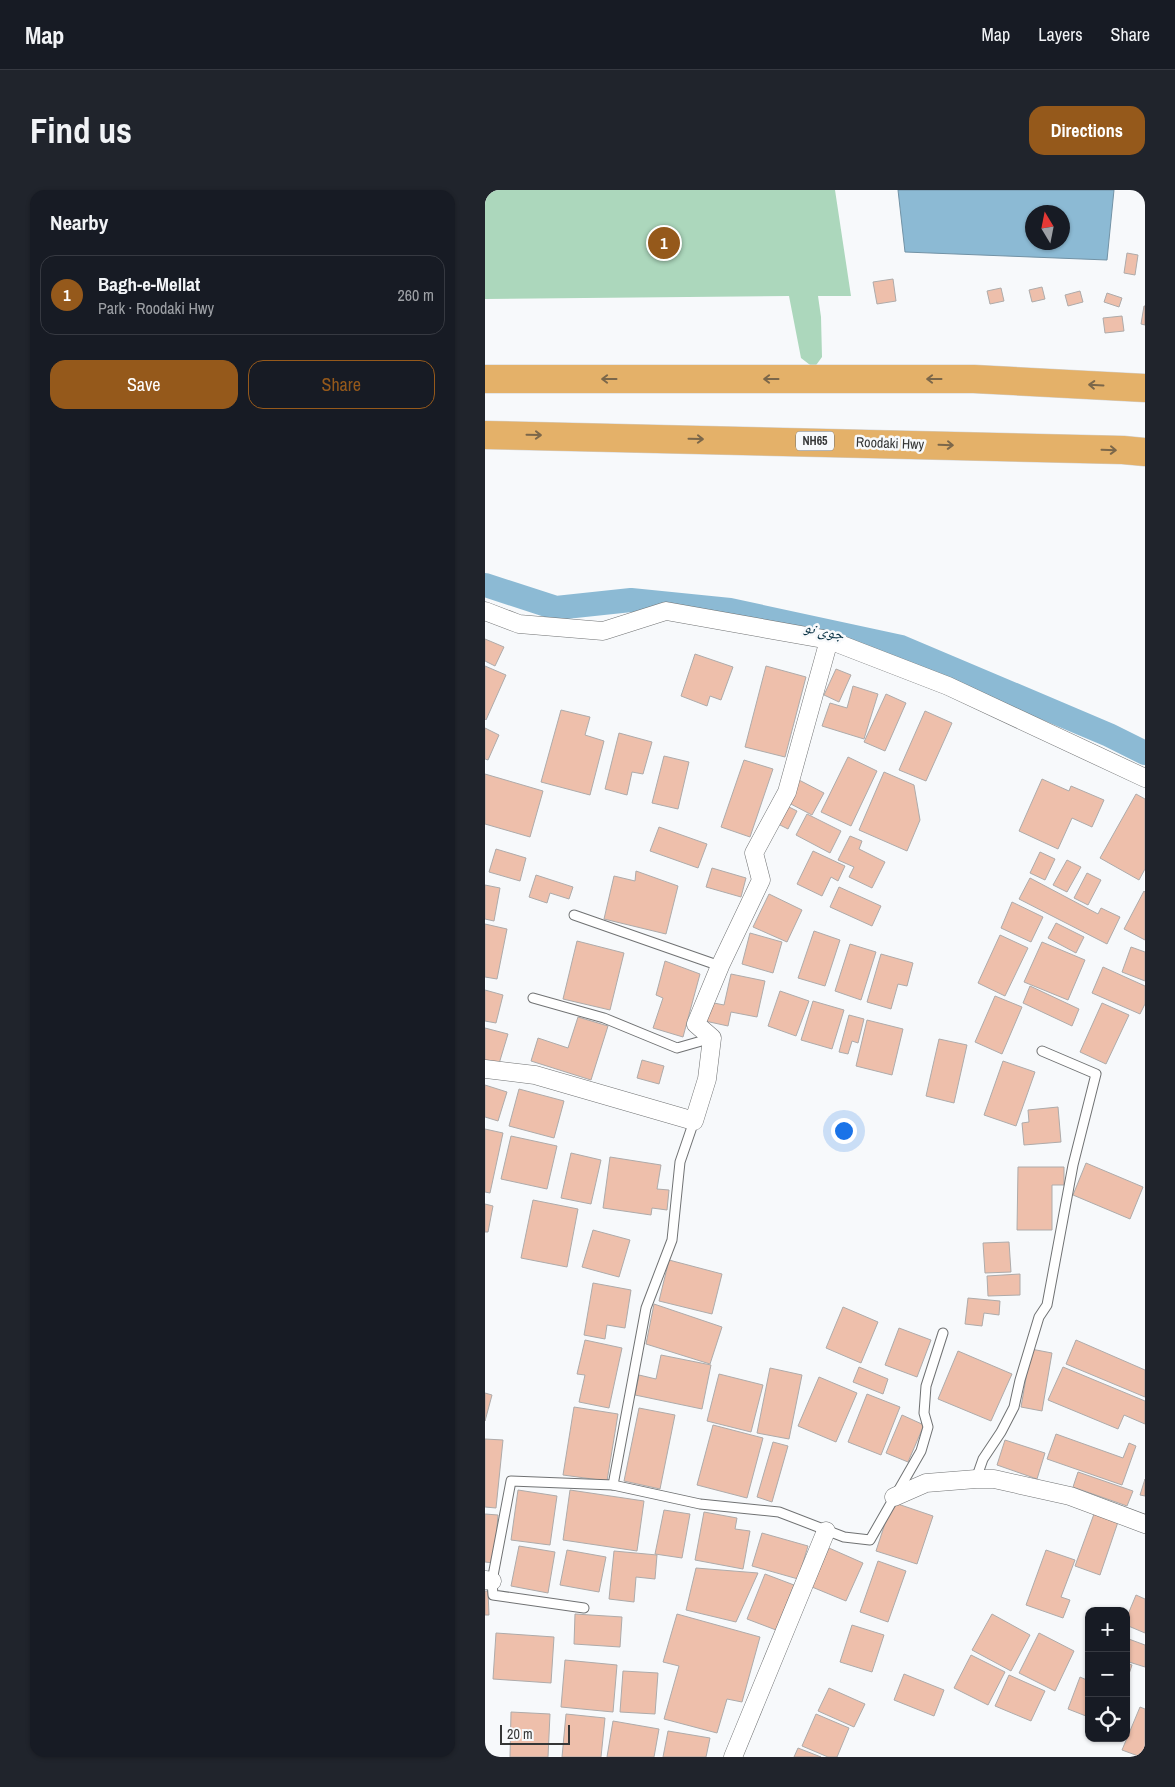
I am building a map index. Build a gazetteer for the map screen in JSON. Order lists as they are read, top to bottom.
{
  "streets": {
    "highway": ["NH65", "Roodaki Hwy"]
  },
  "water": ["جوی نو"],
  "scale_bar": "20 m",
  "north": "top",
  "page": {
    "header": "Map",
    "nav": ["Map", "Layers", "Share"],
    "buttons": [
      "Directions",
      ["Save", "Share"]
    ],
    "title": "Find us",
    "heading": "Nearby",
    "pins": "1",
    "list": [
      {
        "mark": "1",
        "name": "Bagh-e-Mellat",
        "note": "Park · Roodaki Hwy",
        "value": "260 m"
      }
    ],
    "map_buttons": ["+", "−"],
    "scale": "20 m"
  }
}
